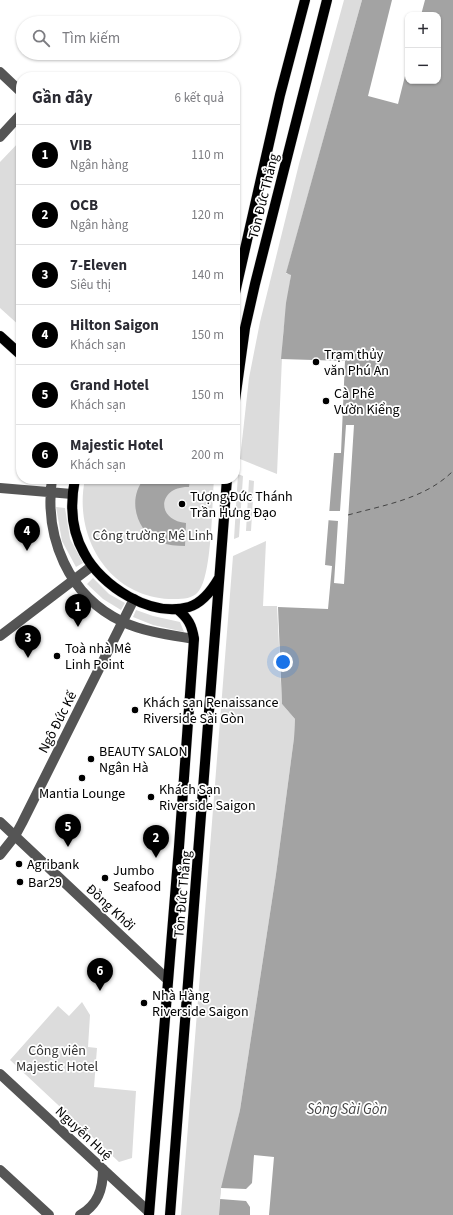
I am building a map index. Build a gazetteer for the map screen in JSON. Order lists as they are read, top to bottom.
{
  "streets": {
    "main road": ["Tôn Đức Thắng", "Tôn Ðức Thắng"],
    "street": ["Ngô Ðức Kế", "Ðồng Khởi", "Nguyễn Huệ"]
  },
  "crossings": [
    ["Ngô Ðức Kế", "Ðồng Khởi"],
    ["Tôn Ðức Thắng", "Ðồng Khởi"],
    ["Tôn Ðức Thắng", "Nguyễn Huệ"]
  ],
  "water": ["Sông Sài Gòn"],
  "parks": ["Công trường Mê Linh", "Công viên Majestic Hotel"],
  "places": [
    "Trạm thủy văn Phú An",
    "Cà Phê Vườn Kiểng",
    "Tượng Đức Thánh Trần Hưng Đạo",
    "Toà nhà Mê Linh Point",
    "Khách sạn Renaissance Riverside Sài Gòn",
    "BEAUTY SALON Ngân Hà",
    "Mantia Lounge",
    "Khách Sạn Riverside Saigon",
    "Agribank",
    "Jumbo Seafood",
    "Bar29",
    "Nhà Hàng Riverside Saigon"
  ],
  "page": {
    "map_buttons": ["+", "−"],
    "search": "Tìm kiếm",
    "heading": ["Gần đây", "6 kết quả"],
    "list": [
      {
        "mark": "1",
        "name": "VIB",
        "note": "Ngân hàng",
        "value": "110 m"
      },
      {
        "mark": "2",
        "name": "OCB",
        "note": "Ngân hàng",
        "value": "120 m"
      },
      {
        "mark": "3",
        "name": "7-Eleven",
        "note": "Siêu thị",
        "value": "140 m"
      },
      {
        "mark": "4",
        "name": "Hilton Saigon",
        "note": "Khách sạn",
        "value": "150 m"
      },
      {
        "mark": "5",
        "name": "Grand Hotel",
        "note": "Khách sạn",
        "value": "150 m"
      },
      {
        "mark": "6",
        "name": "Majestic Hotel",
        "note": "Khách sạn",
        "value": "200 m"
      }
    ],
    "pins": [
      "4",
      "1",
      "3",
      "5",
      "2",
      "6"
    ]
  }
}
